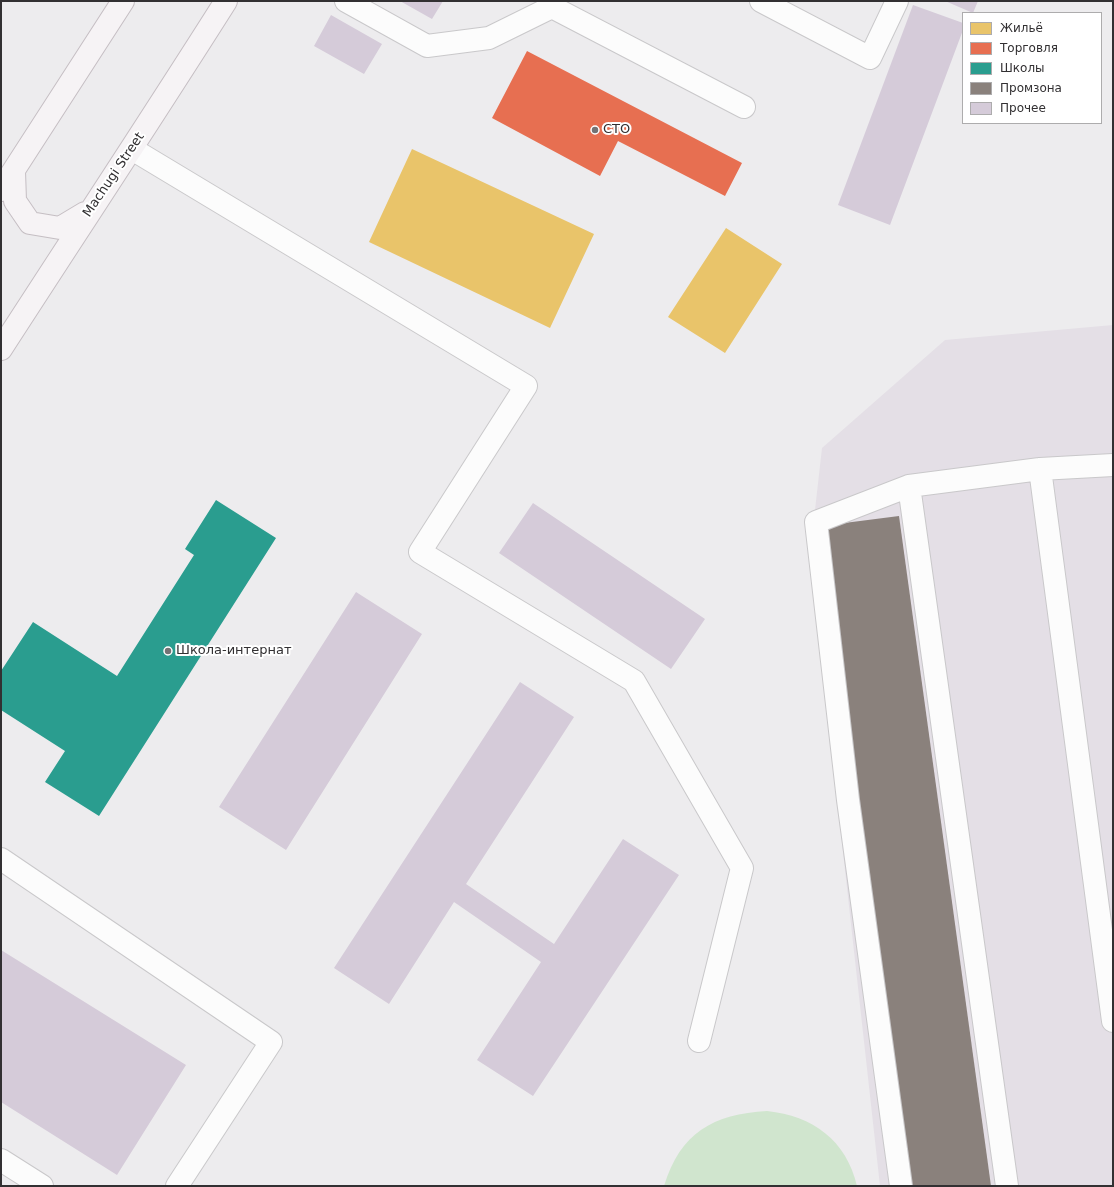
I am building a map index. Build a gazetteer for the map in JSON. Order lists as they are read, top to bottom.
{
  "streets": {
    "main road": ["Machugi Street"]
  },
  "places": ["СТО", "Школа-интернат"],
  "legend": [
    "Жильё",
    "Торговля",
    "Школы",
    "Промзона",
    "Прочее"
  ]
}
